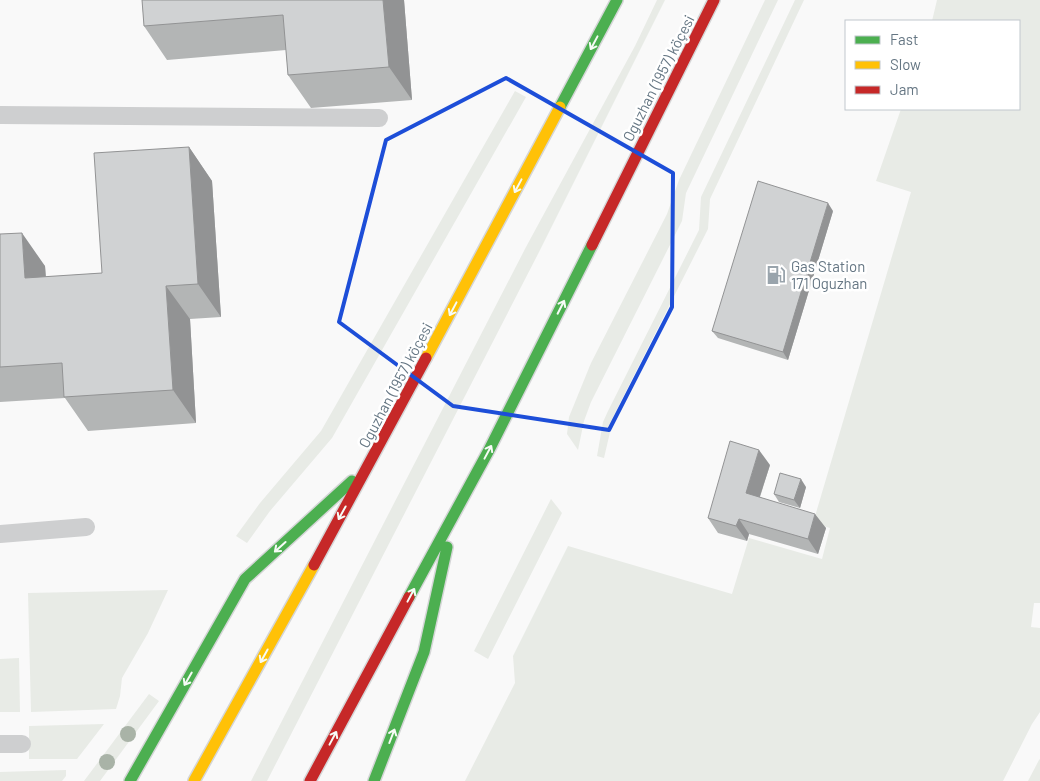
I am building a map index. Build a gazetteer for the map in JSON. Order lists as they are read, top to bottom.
{
  "streets": {
    "main road": ["Oguzhan (1957) köçesi"]
  },
  "places": {
    "fuel station": ["Gas Station 171 Oguzhan"]
  },
  "legend": ["Fast", "Slow", "Jam"]
}
